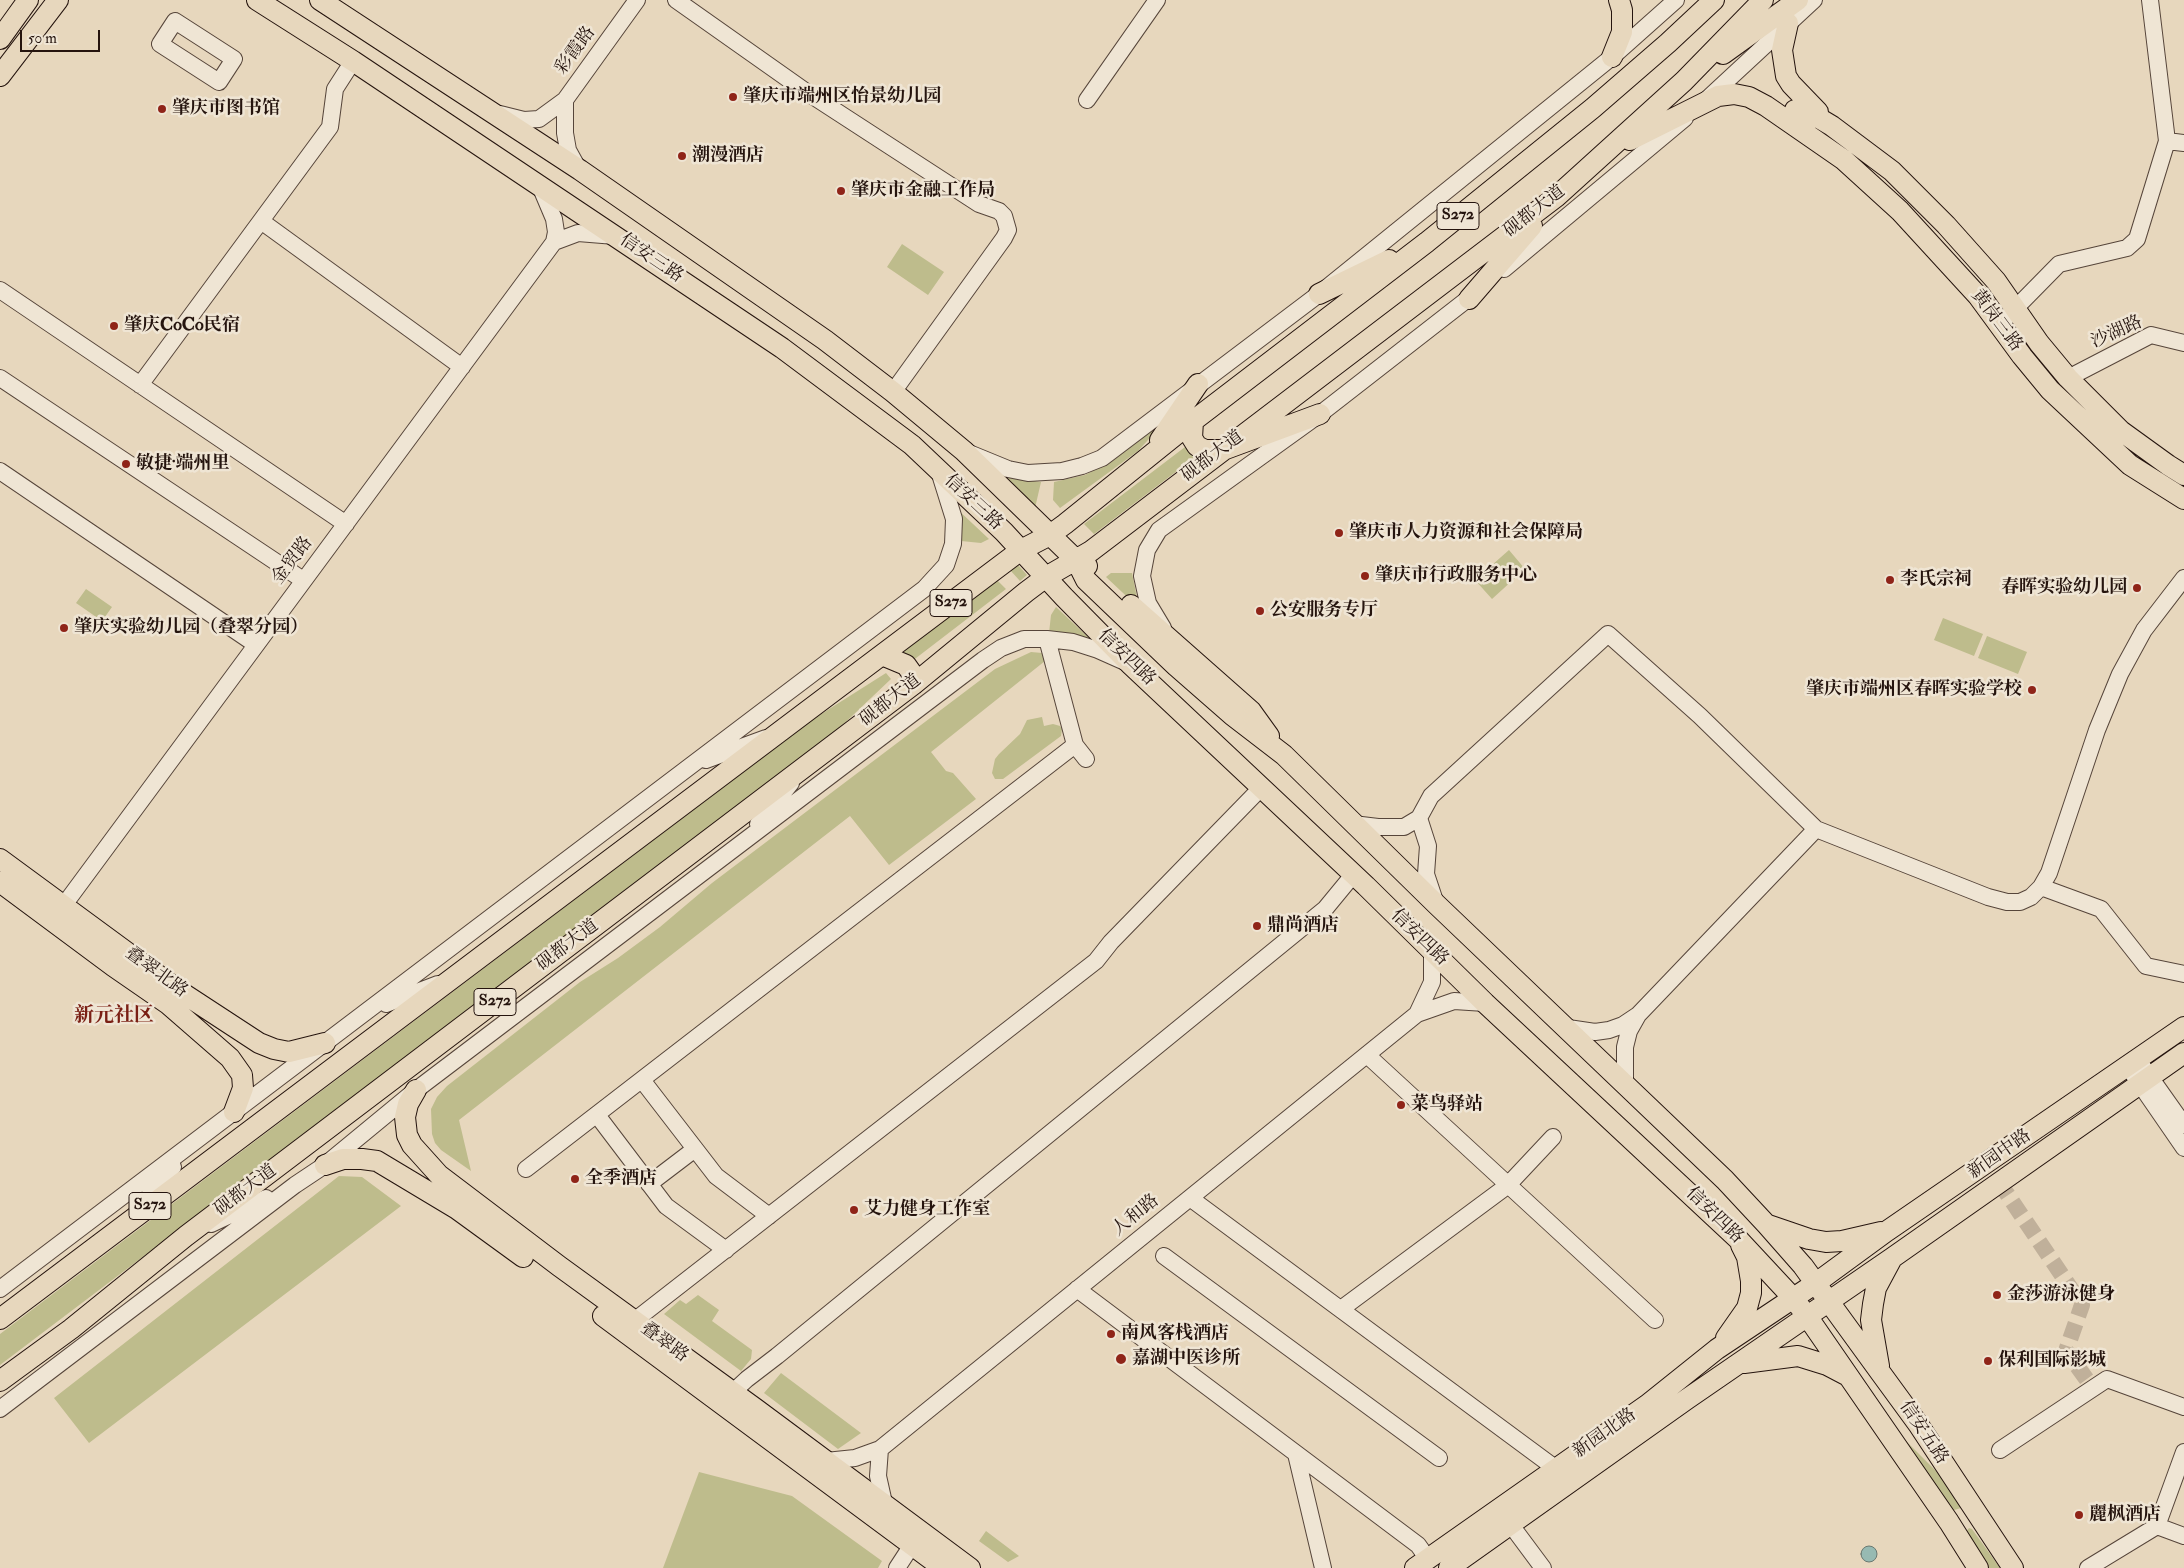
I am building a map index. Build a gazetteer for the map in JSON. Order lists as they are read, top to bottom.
{
  "streets": {
    "main road": [
      "砚都大道",
      "S272",
      "信安三路",
      "黄岗三路",
      "信安四路",
      "叠翠北路",
      "新园中路",
      "叠翠路",
      "信安五路",
      "新园北路"
    ],
    "street": [
      "彩霞路",
      "沙湖路",
      "金贸路",
      "人和路"
    ]
  },
  "crossings": [
    ["砚都大道", "信安三路"],
    ["砚都大道", "信安四路"],
    ["砚都大道", "叠翠路"],
    ["S272", "信安三路"],
    ["信安三路", "信安四路"],
    ["黄岗三路", "沙湖路"],
    ["金贸路", "叠翠北路"],
    ["信安四路", "新园中路"],
    ["信安四路", "信安五路"],
    ["信安四路", "新园北路"],
    ["新园中路", "信安五路"],
    ["新园中路", "新园北路"],
    ["人和路", "叠翠路"],
    ["信安五路", "新园北路"]
  ],
  "districts": ["新元社区"],
  "places": [
    "肇庆市端州区怡景幼儿园",
    "肇庆市图书馆",
    "潮漫酒店",
    "肇庆市金融工作局",
    "肇庆CoCo民宿",
    "敏捷·端州里",
    "肇庆市人力资源和社会保障局",
    "肇庆市行政服务中心",
    "李氏宗祠",
    "春晖实验幼儿园",
    "公安服务专厅",
    "肇庆实验幼儿园（叠翠分园）",
    "肇庆市端州区春晖实验学校",
    "鼎尚酒店",
    "菜鸟驿站",
    "全季酒店",
    "艾力健身工作室",
    "金莎游泳健身",
    "南风客栈酒店",
    "嘉湖中医诊所",
    "保利国际影城",
    "麗枫酒店"
  ],
  "scale_bar": "50 m"
}
